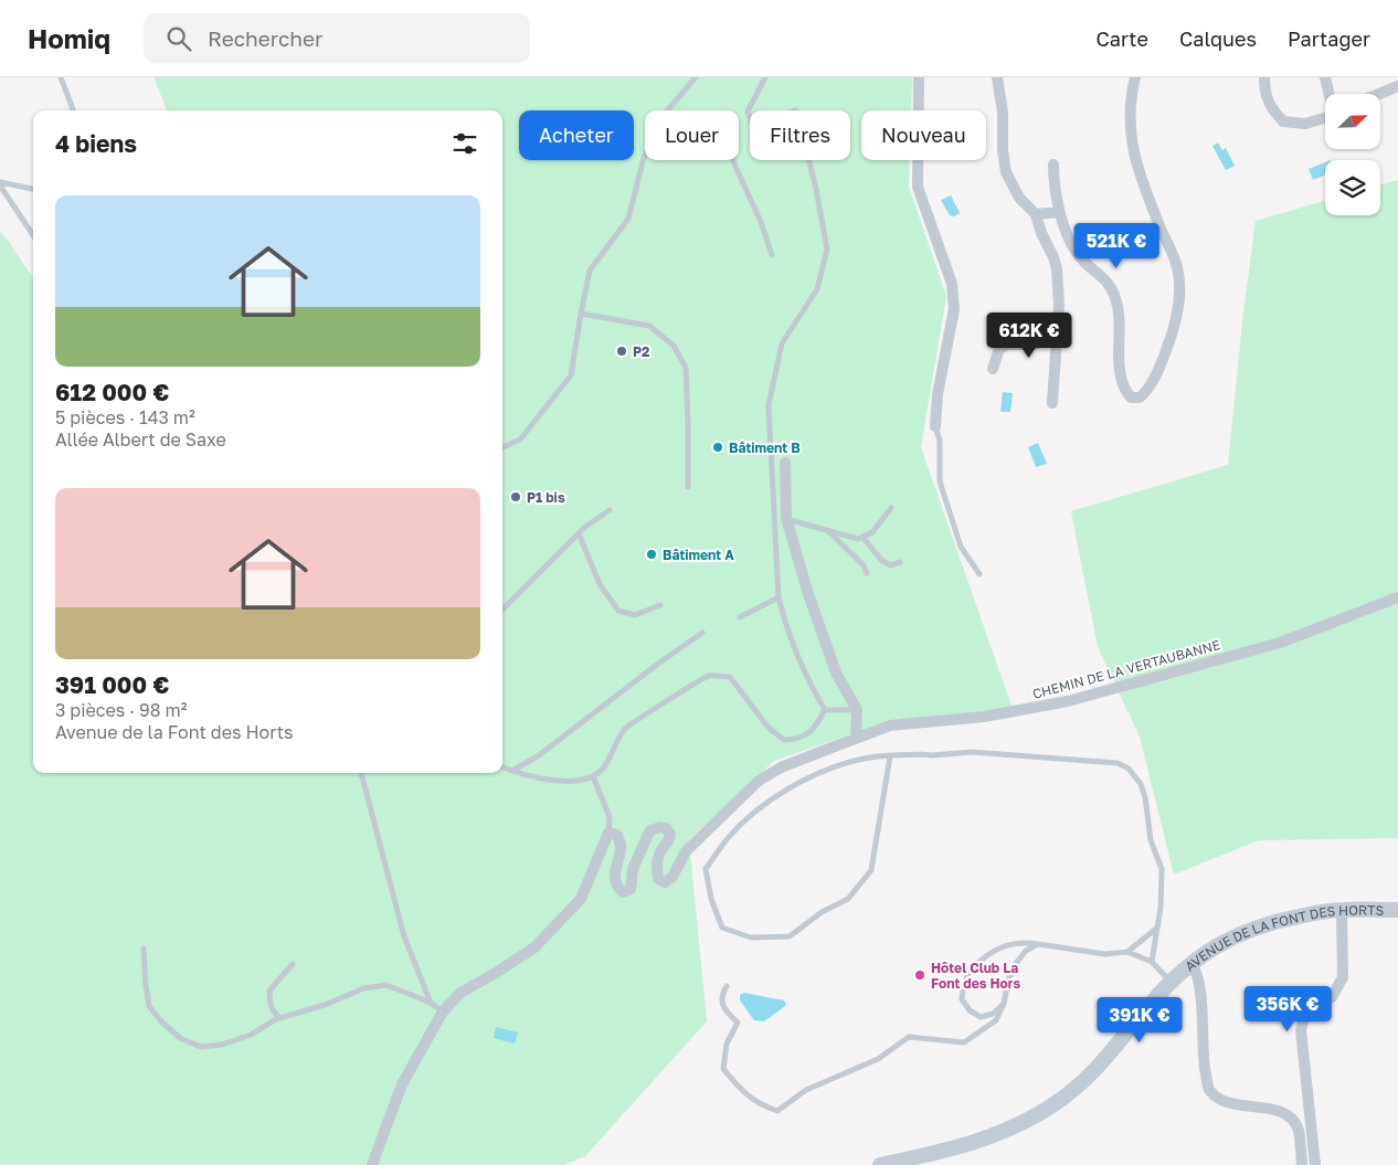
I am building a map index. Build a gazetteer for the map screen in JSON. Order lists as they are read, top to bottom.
{
  "streets": {
    "main road": ["AVENUE DE LA FONT DES HORTS"],
    "street": ["CHEMIN DE LA VERTAUBANNE"]
  },
  "places": [
    "P2",
    "Bâtiment B",
    "P1 bis",
    "Bâtiment A",
    "Hôtel Club La Font des Hors"
  ],
  "north": "top right",
  "page": {
    "header": "Homiq",
    "search": "Rechercher",
    "nav": ["Carte", "Calques", "Partager"],
    "chip": [
      "Acheter",
      "Louer",
      "Filtres",
      "Nouveau"
    ],
    "heading": "4 biens",
    "list": [
      {
        "name": "612 000 €",
        "note": "5 pièces · 143 m² · Allée Albert de Saxe"
      },
      {
        "name": "391 000 €",
        "note": "3 pièces · 98 m² · Avenue de la Font des Horts"
      }
    ],
    "price": [
      "521K €",
      "612K €",
      "356K €",
      "391K €"
    ]
  }
}
